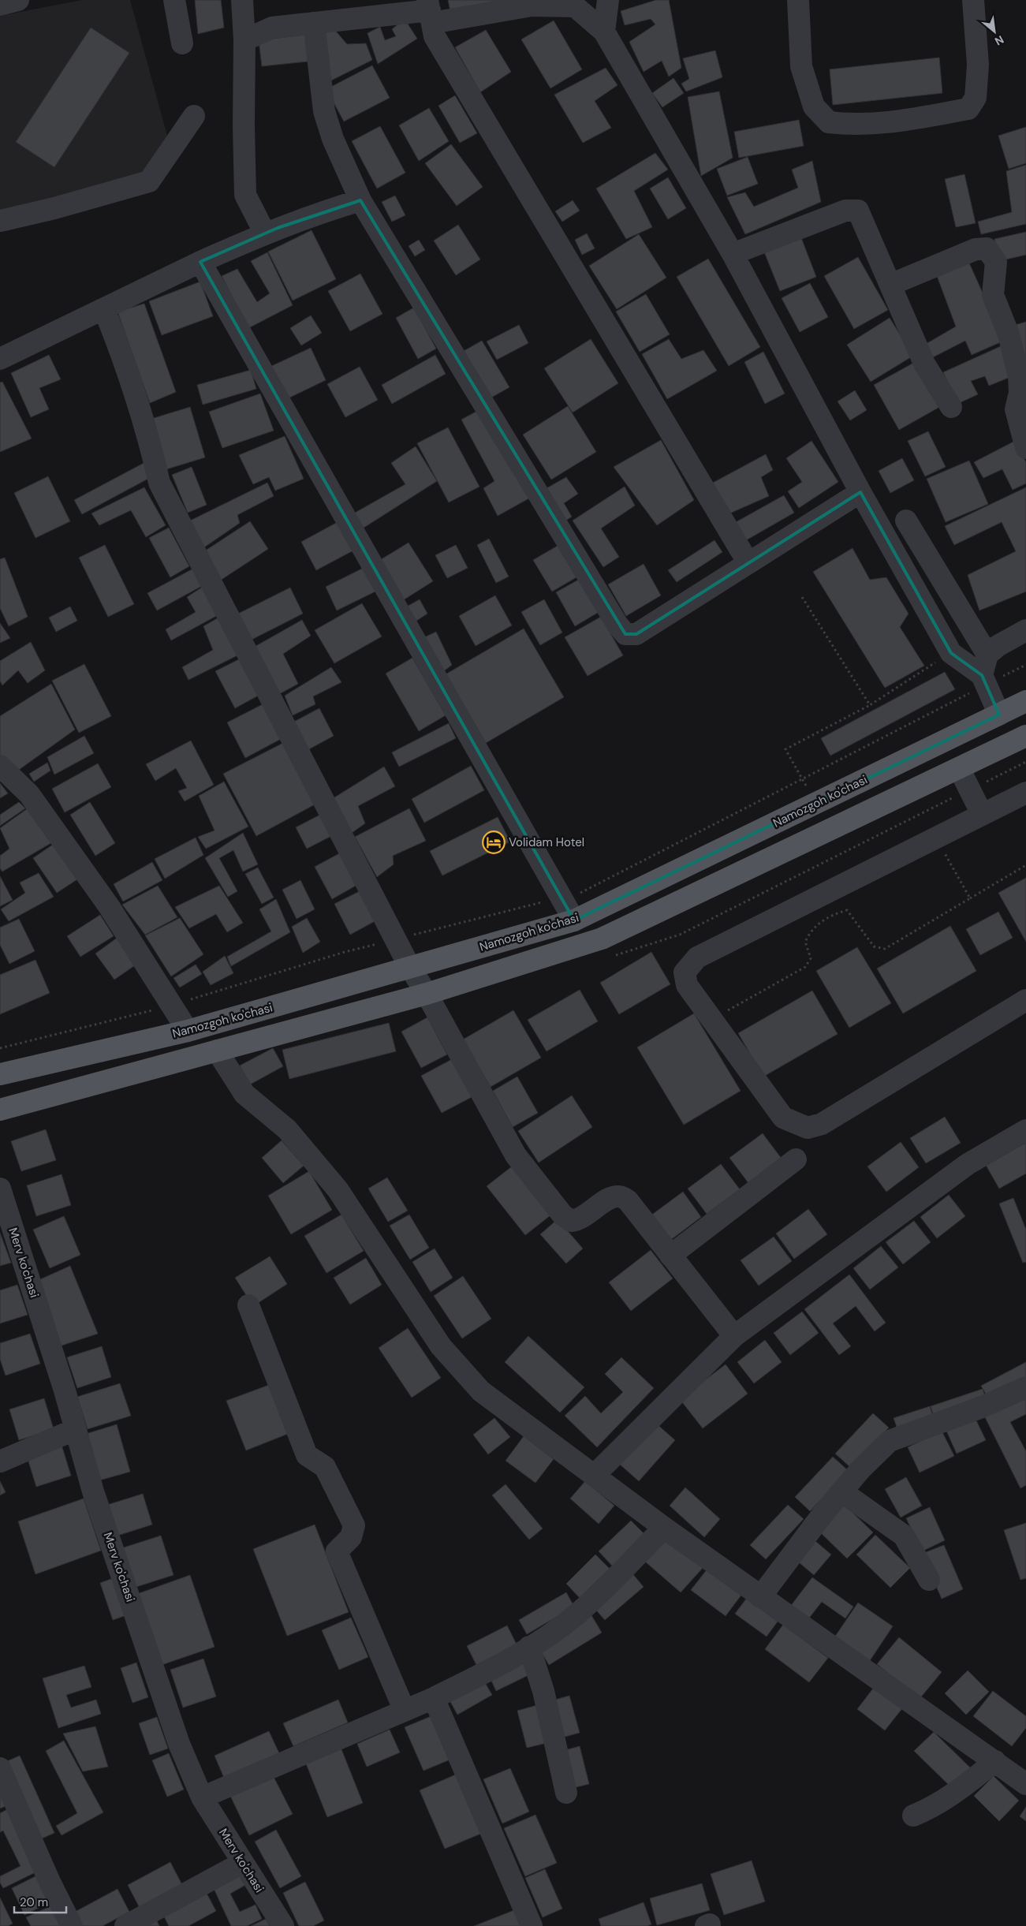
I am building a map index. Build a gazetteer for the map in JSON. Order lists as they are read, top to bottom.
{
  "streets": {
    "main road": ["Namozgoh ko'chasi"],
    "street": ["Merv ko'chasi"]
  },
  "places": {
    "hotel": ["Volidam Hotel"]
  },
  "scale_bar": "20 m",
  "north": "bottom right"
}
